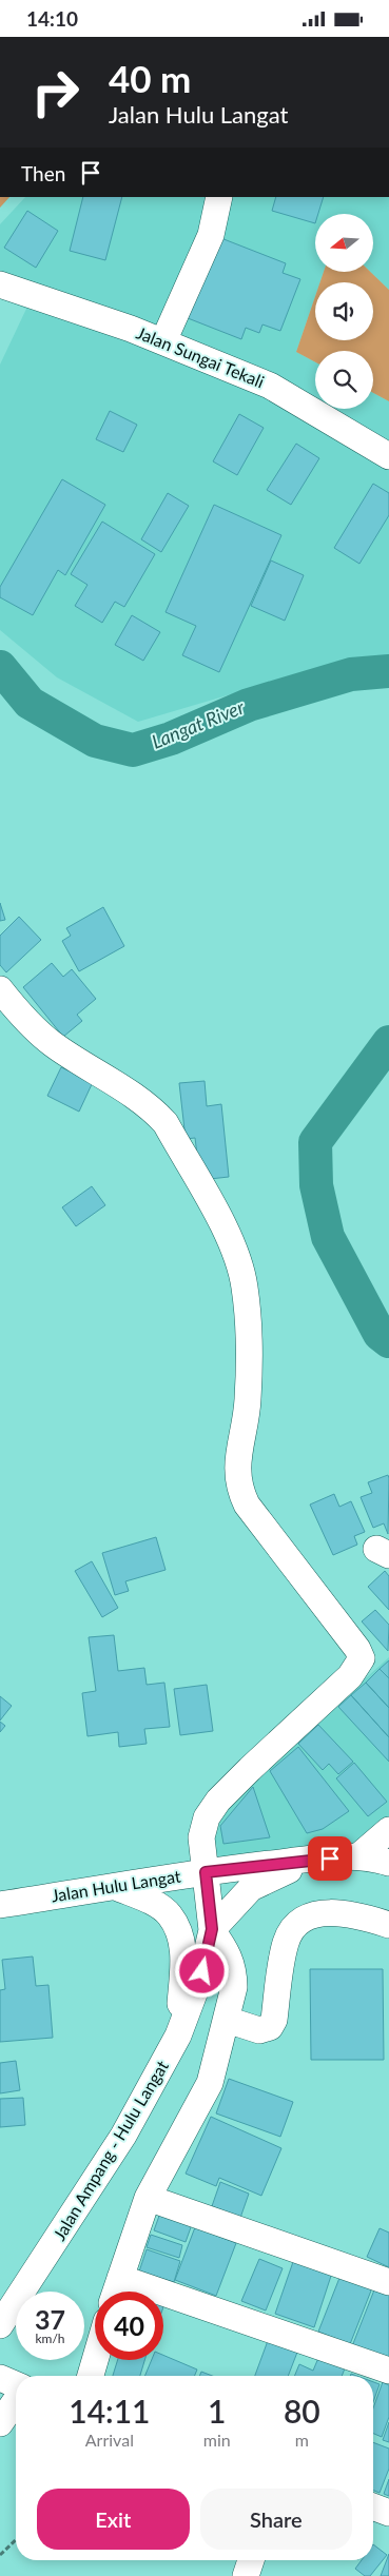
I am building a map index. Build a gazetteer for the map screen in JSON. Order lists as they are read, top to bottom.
{
  "streets": {
    "street": ["Jalan Sungai Tekali", "Jalan Hulu Langat", "Jalan Ampang - Hulu Langat"]
  },
  "crossings": [
    ["Jalan Hulu Langat", "Jalan Ampang - Hulu Langat"]
  ],
  "water": ["Langat River"],
  "north": "left",
  "page": {
    "status": "14:10",
    "turn": ["40 m", "Jalan Hulu Langat"],
    "then": "Then",
    "speed": "37 km/h",
    "limit": "40",
    "eta": [
      "14:11",
      "Arrival",
      "1",
      "min",
      "80",
      "m"
    ],
    "buttons": ["Exit", "Share"]
  }
}
